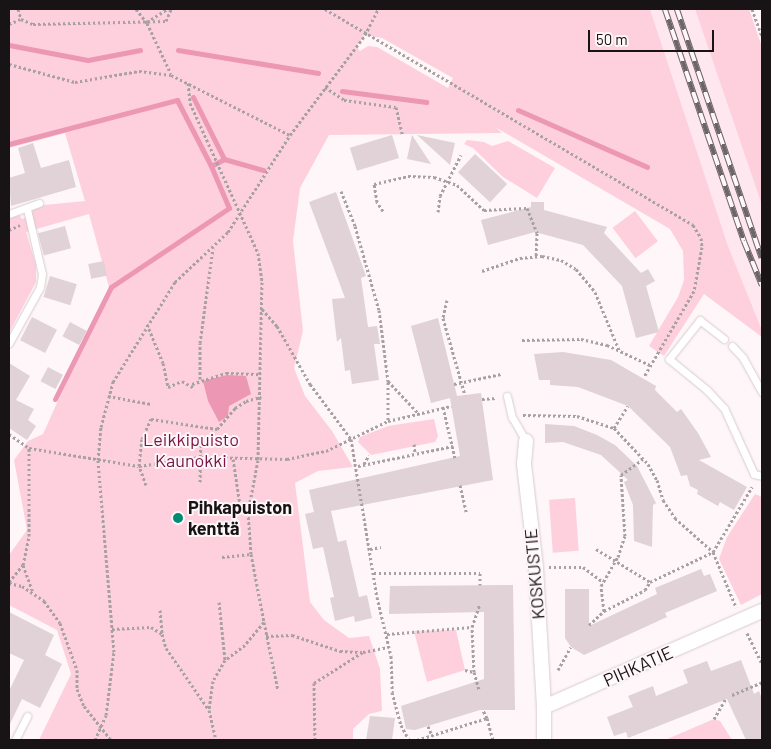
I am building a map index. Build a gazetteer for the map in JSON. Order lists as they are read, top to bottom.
{
  "streets": {
    "street": ["KOSKUSTIE", "PIHKATIE"]
  },
  "crossings": [
    ["KOSKUSTIE", "PIHKATIE"]
  ],
  "parks": ["Leikkipuisto Kaunokki"],
  "places": ["Pihkapuiston kenttä"],
  "scale_bar": "50 m"
}
